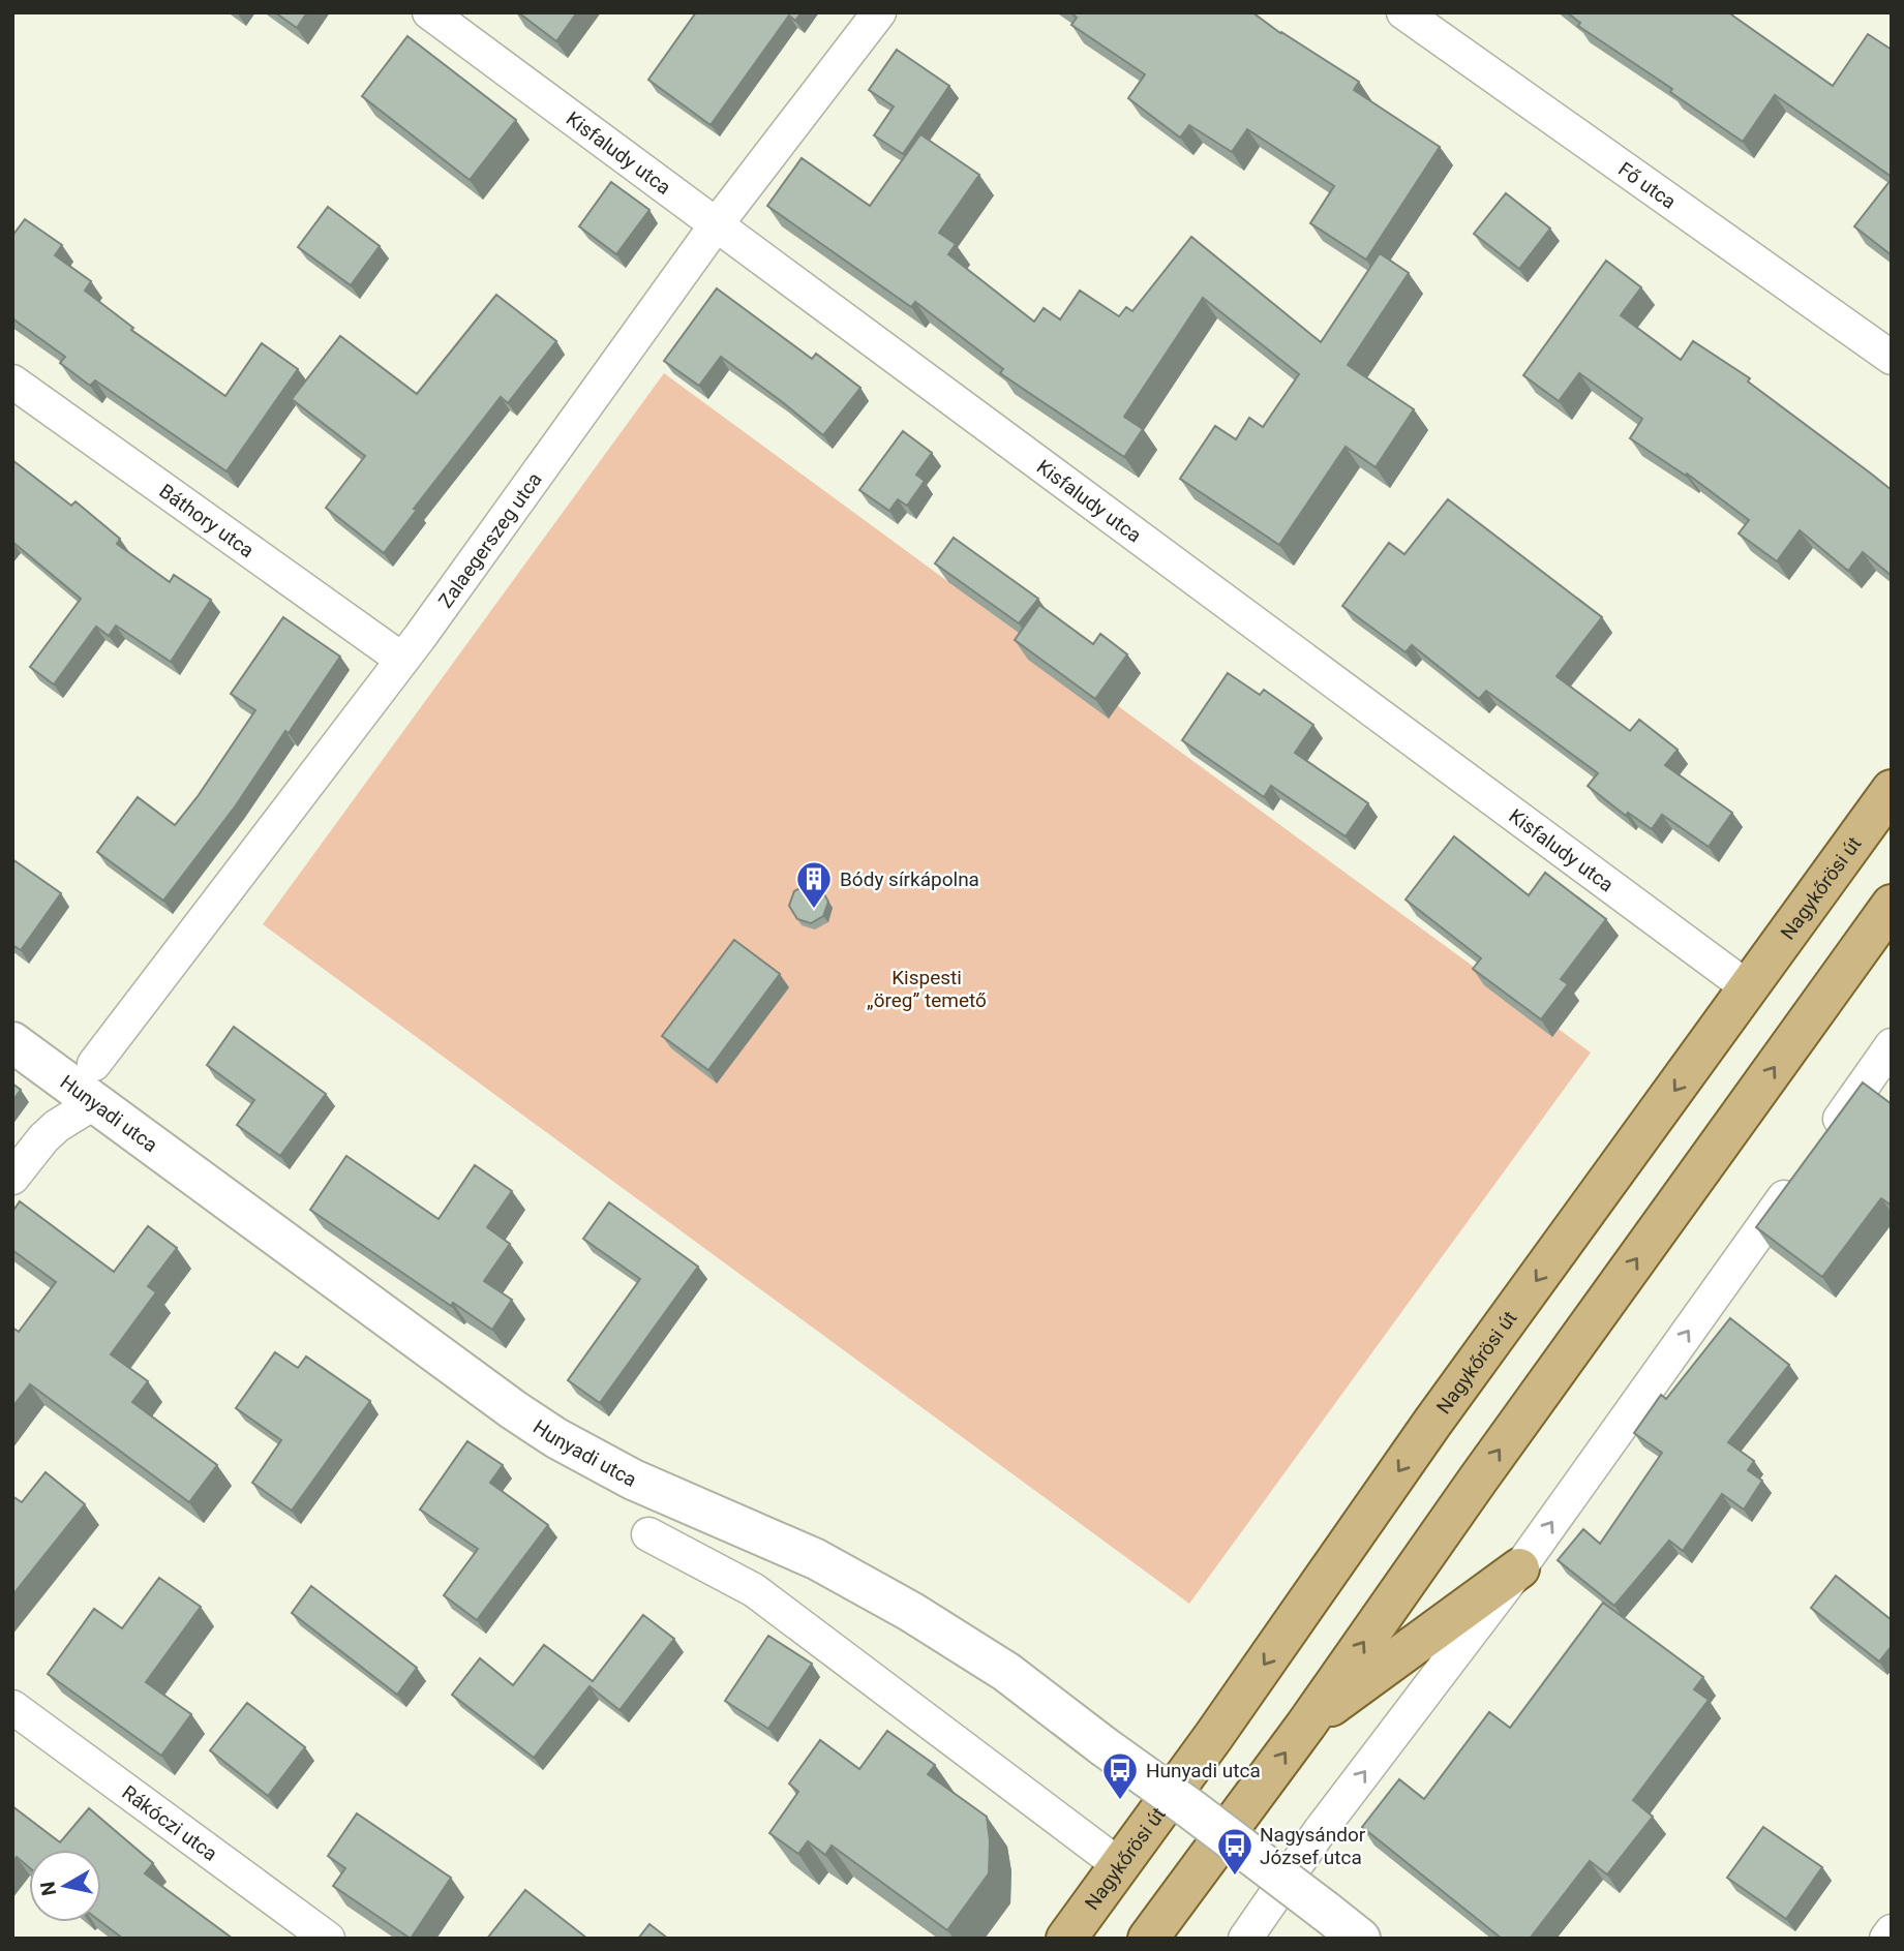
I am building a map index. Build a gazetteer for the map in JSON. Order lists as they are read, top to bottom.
{
  "streets": {
    "main road": ["Nagykőrösi út"],
    "street": [
      "Kisfaludy utca",
      "Fő utca",
      "Báthory utca",
      "Zalaegerszeg utca",
      "Hunyadi utca",
      "Rákóczi utca"
    ]
  },
  "crossings": [
    ["Kisfaludy utca", "Zalaegerszeg utca"],
    ["Kisfaludy utca", "Nagykőrösi út"],
    ["Báthory utca", "Zalaegerszeg utca"],
    ["Zalaegerszeg utca", "Hunyadi utca"]
  ],
  "parks": ["Kispesti „öreg” temető"],
  "places": {
    "building": ["Bódy sírkápolna"],
    "bus stop": ["Hunyadi utca", "Nagysándor József utca"]
  },
  "north": "left"
}
